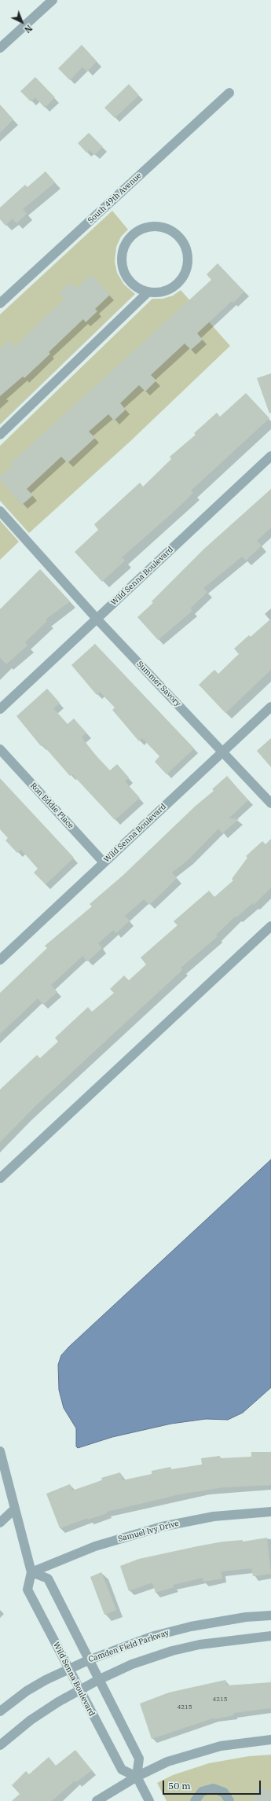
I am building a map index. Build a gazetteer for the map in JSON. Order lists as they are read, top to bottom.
{
  "streets": {
    "street": [
      "South 49th Avenue",
      "Wild Senna Boulevard",
      "Summer Savory",
      "Ron Eddie Place",
      "Samuel Ivy Drive",
      "Camden Field Parkway"
    ]
  },
  "crossings": [
    ["Wild Senna Boulevard", "Summer Savory"],
    ["Wild Senna Boulevard", "Ron Eddie Place"],
    ["Wild Senna Boulevard", "Samuel Ivy Drive"],
    ["Wild Senna Boulevard", "Camden Field Parkway"]
  ],
  "house_numbers": ["4215", "4215"],
  "scale_bar": "50 m",
  "north": "bottom right"
}
